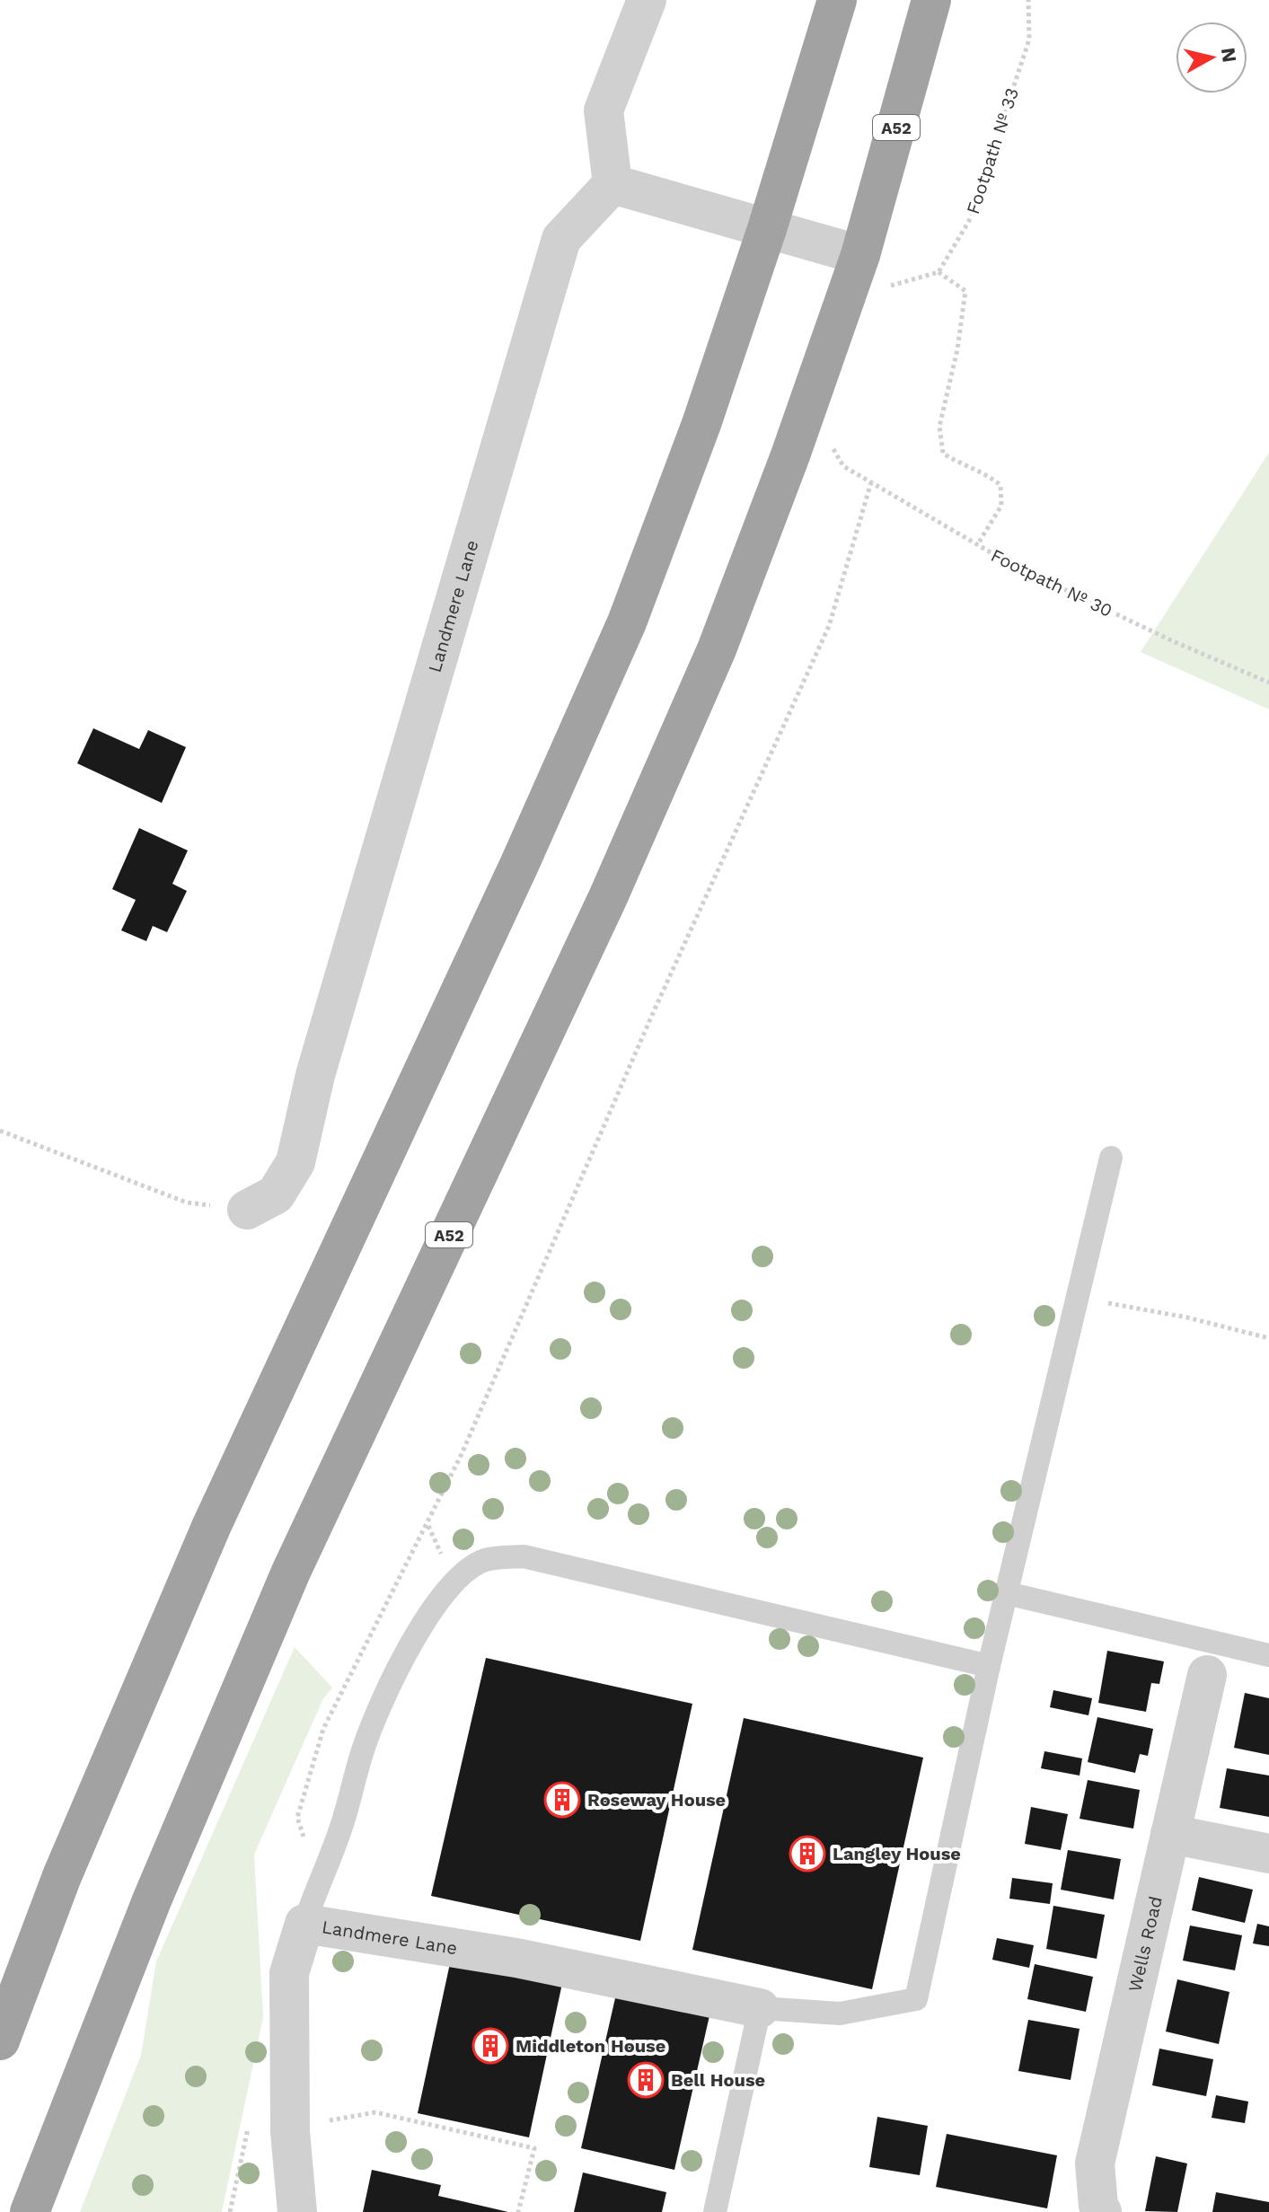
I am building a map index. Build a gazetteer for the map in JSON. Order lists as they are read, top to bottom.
{
  "streets": {
    "highway": ["A52"],
    "street": ["Landmere Lane", "Wells Road"],
    "path": ["Footpath № 33", "Footpath № 30"]
  },
  "places": {
    "building": [
      "Roseway House",
      "Langley House",
      "Middleton House",
      "Bell House"
    ]
  },
  "north": "right"
}
